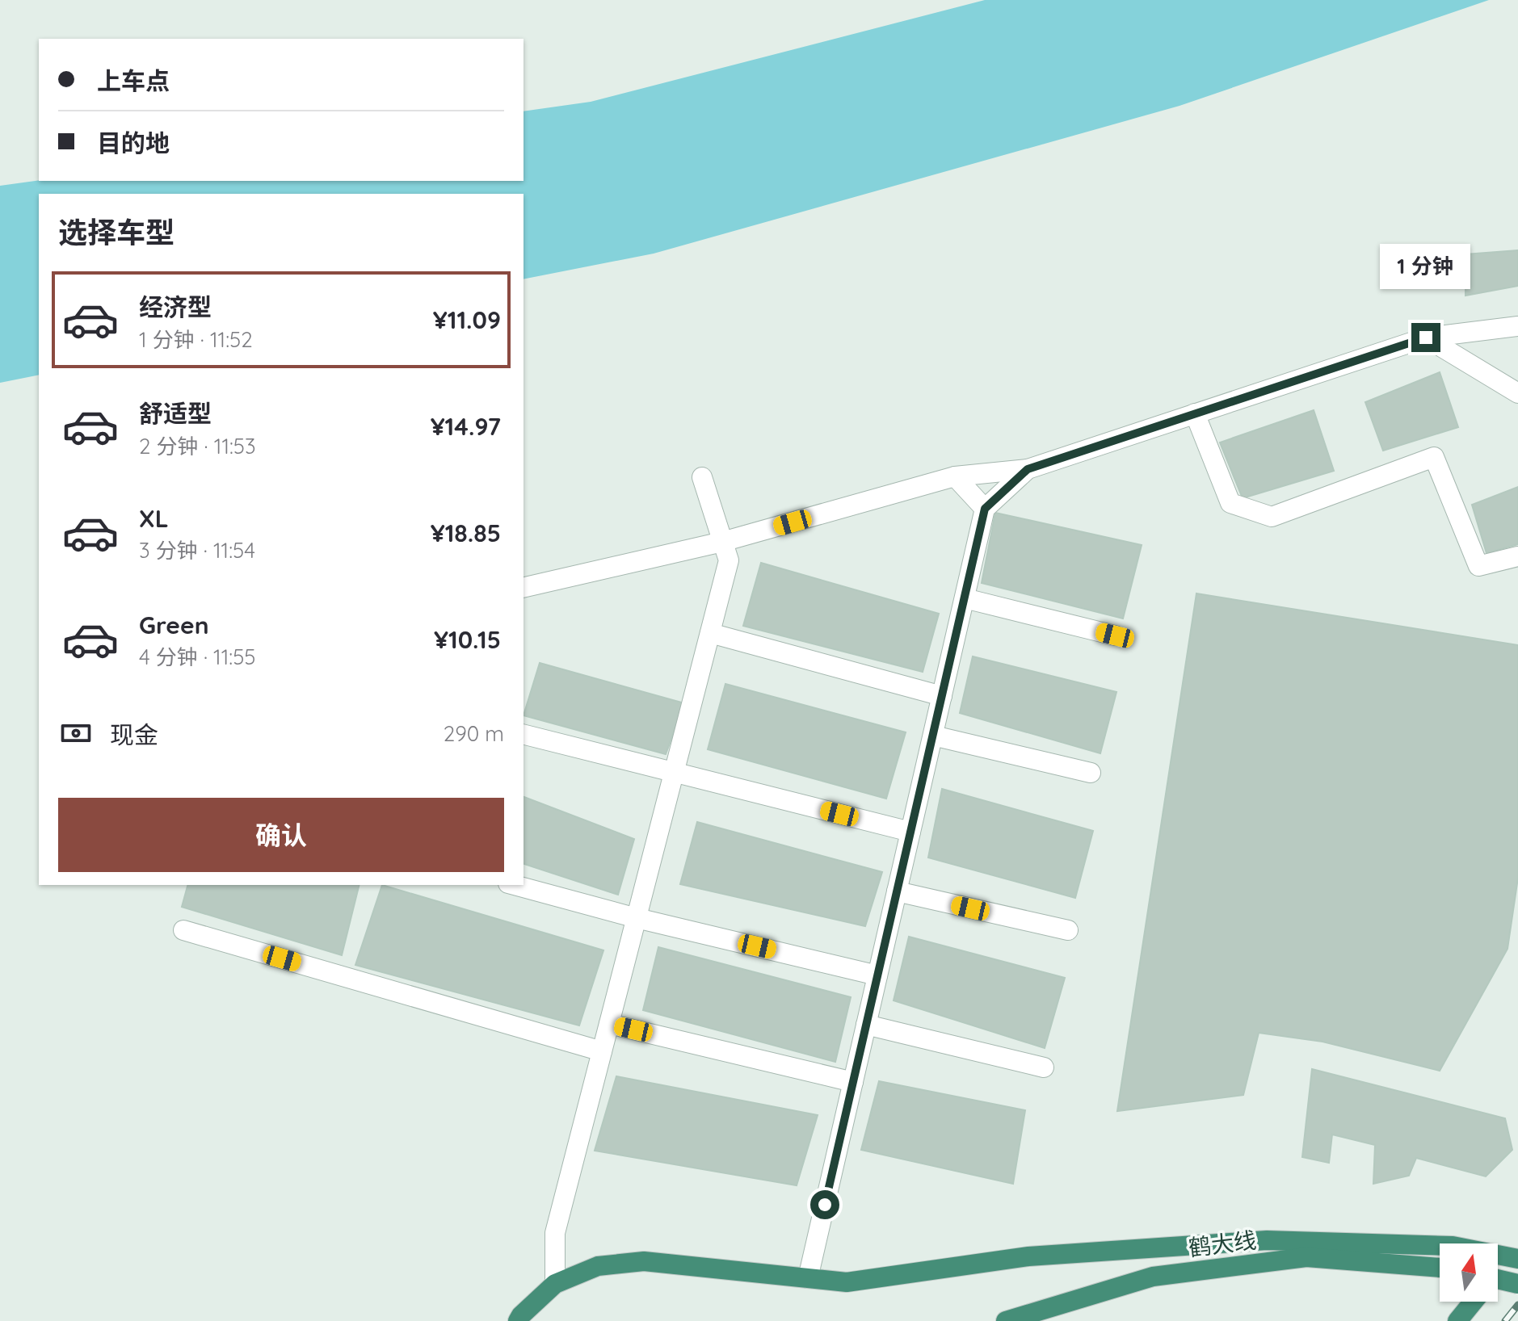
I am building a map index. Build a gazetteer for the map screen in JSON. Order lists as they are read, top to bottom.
{
  "streets": {
    "highway": ["鹤大线"]
  },
  "north": "top",
  "page": {
    "banner": ["上车点", "目的地"],
    "heading": "选择车型",
    "bubble": "1 分钟",
    "list": [
      {
        "name": "经济型",
        "note": "1 分钟 · 11:52",
        "value": "¥11.09"
      },
      {
        "name": "舒适型",
        "note": "2 分钟 · 11:53",
        "value": "¥14.97"
      },
      {
        "name": "XL",
        "note": "3 分钟 · 11:54",
        "value": "¥18.85"
      },
      {
        "name": "Green",
        "note": "4 分钟 · 11:55",
        "value": "¥10.15"
      }
    ],
    "pay": ["现金", "290 m"],
    "buttons": "确认"
  }
}
